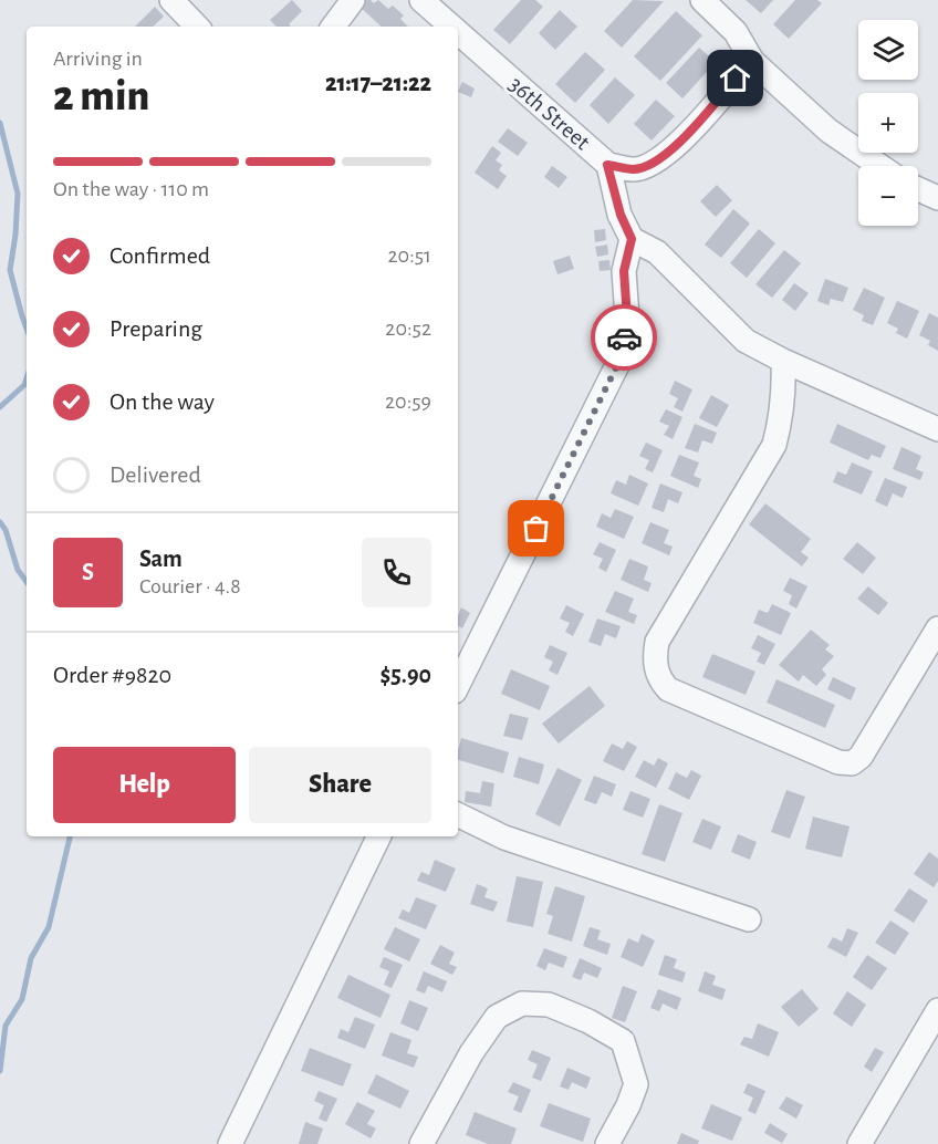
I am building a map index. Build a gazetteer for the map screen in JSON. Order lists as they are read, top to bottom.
{
  "streets": {
    "street": ["36th Street"]
  },
  "page": {
    "map_buttons": ["+", "−"],
    "heading": ["2 min", "Arriving in", "21:17–21:22"],
    "panel": [
      "Sam",
      "Courier · 4.8",
      "Order #9820",
      "$5.90"
    ],
    "bar": "On the way · 110 m",
    "list": [
      ["Confirmed", "20:51"],
      ["Preparing", "20:52"],
      ["On the way", "20:59"],
      "Delivered"
    ],
    "round": "S",
    "buttons": ["Help", "Share"]
  }
}
